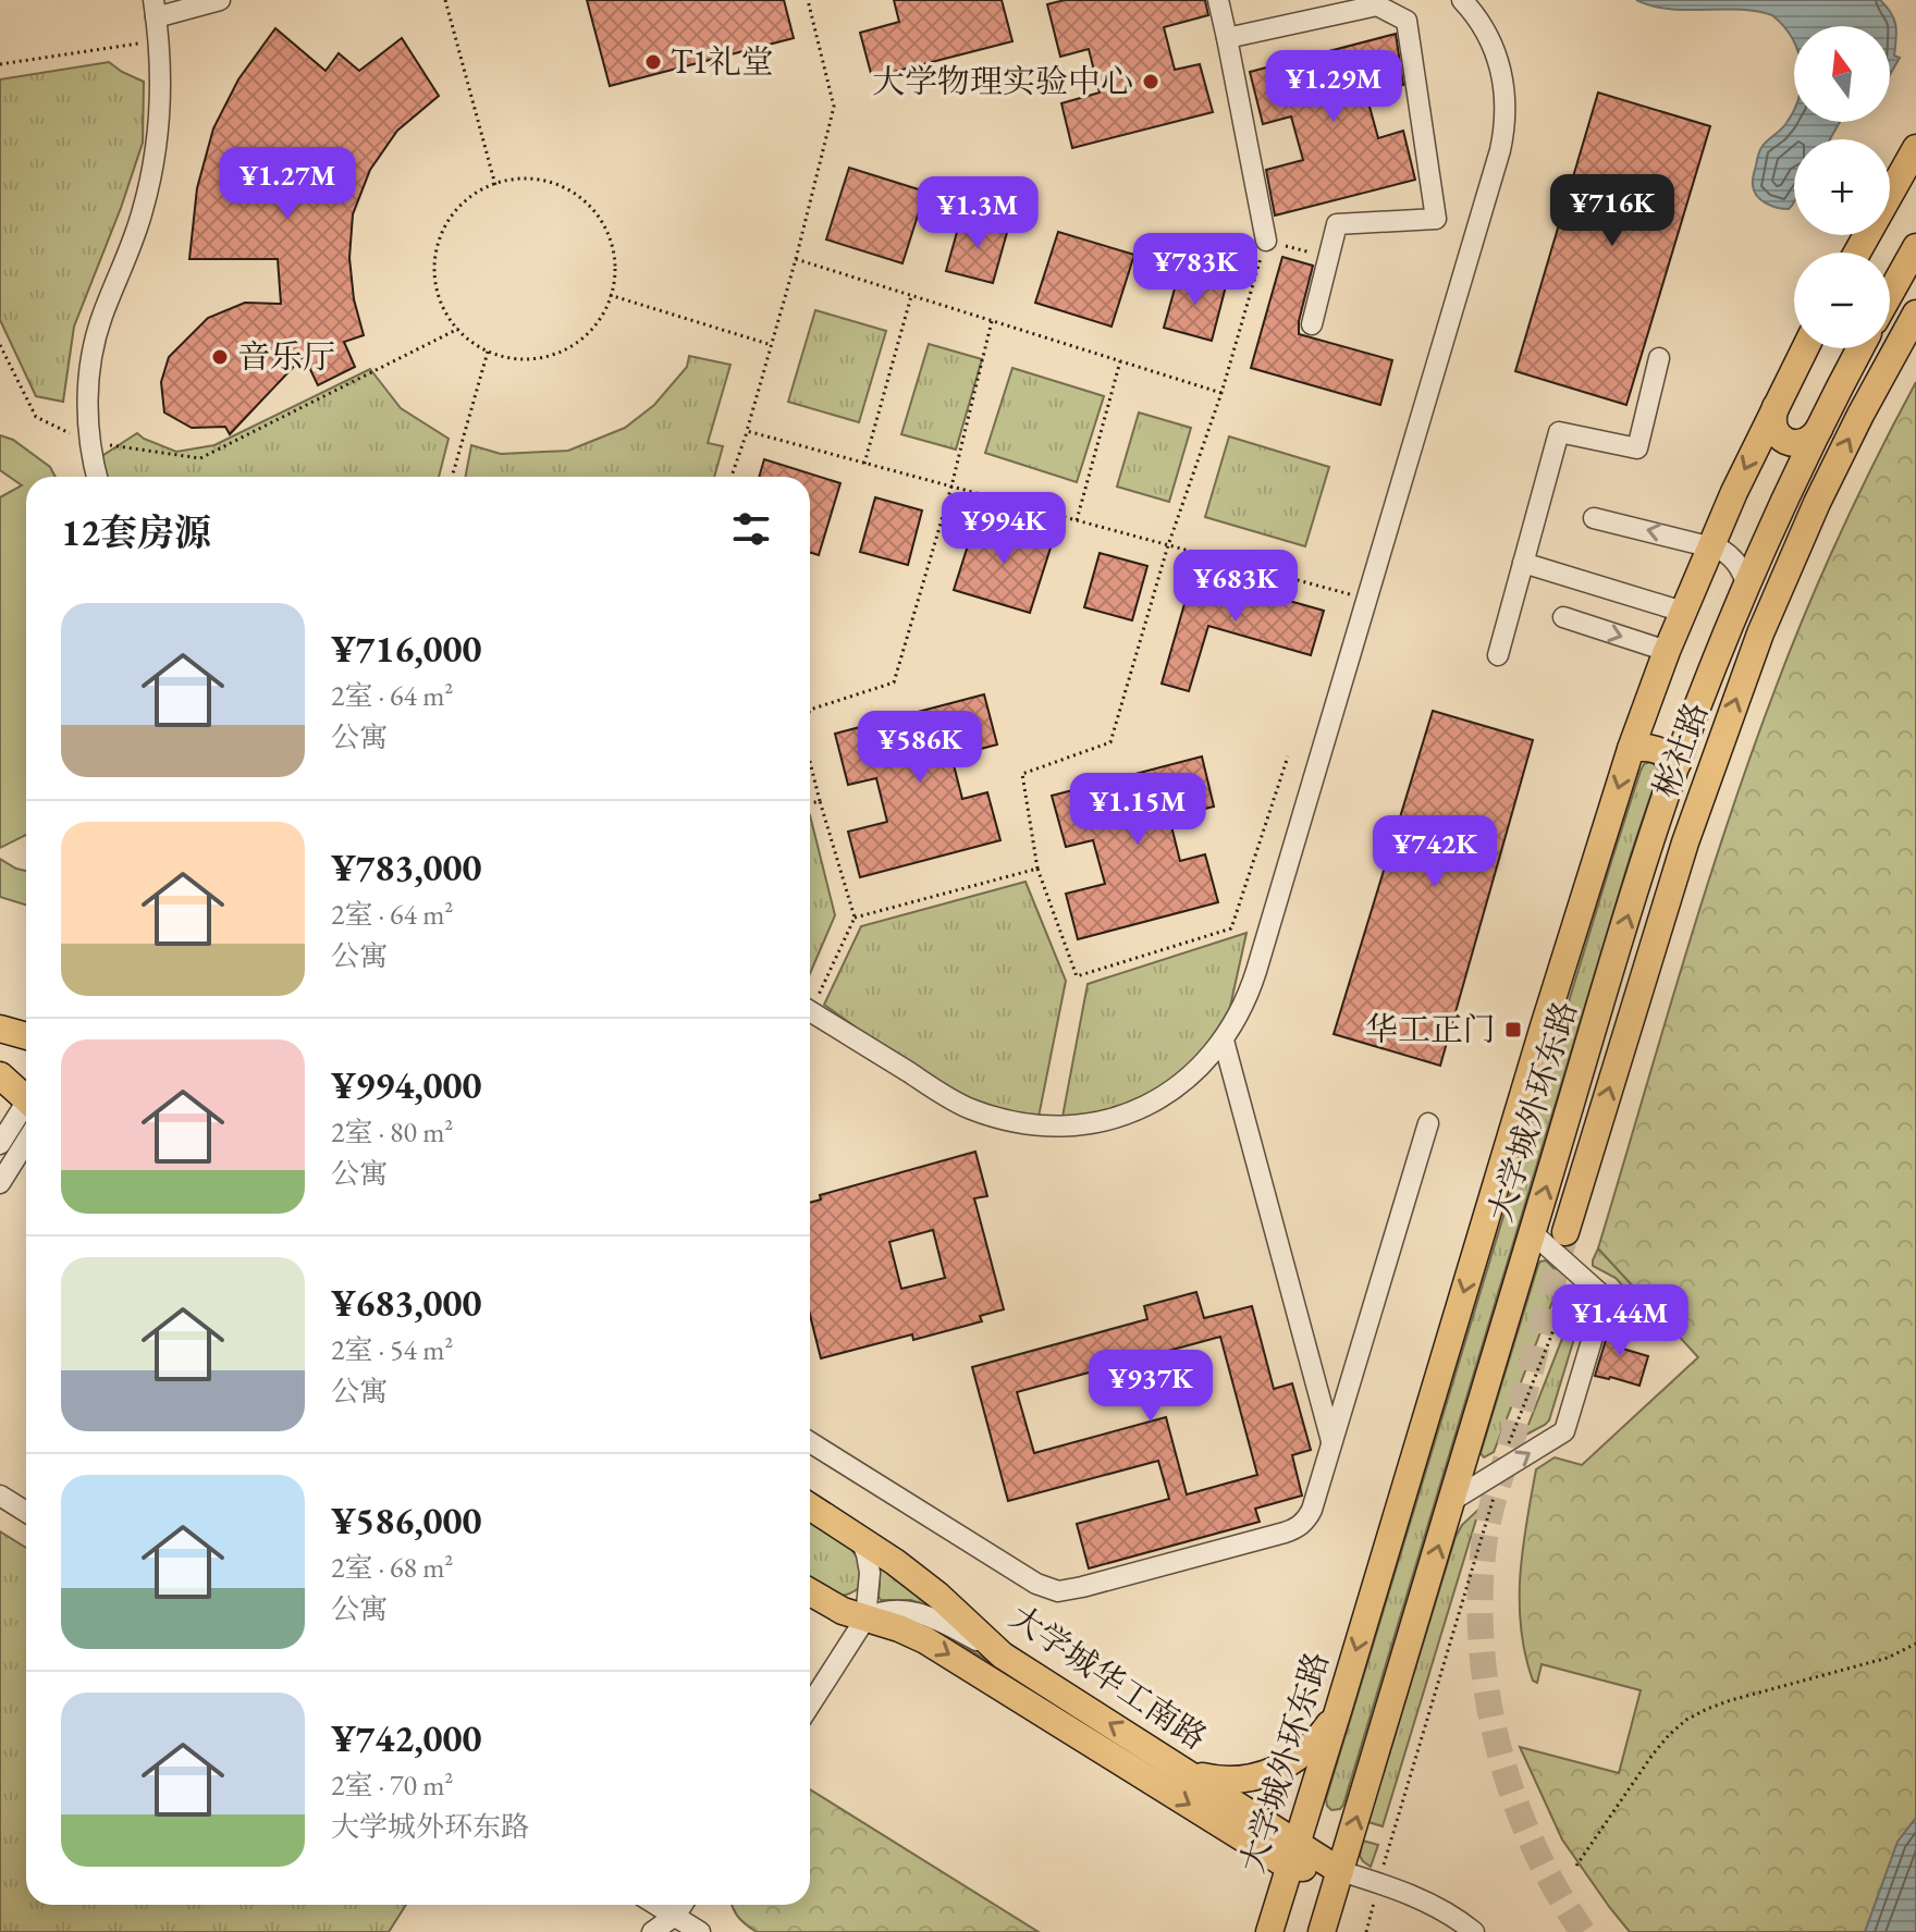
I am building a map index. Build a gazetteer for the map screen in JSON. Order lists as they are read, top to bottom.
{
  "streets": {
    "main road": ["彬社路", "大学城外环东路", "大学城华工南路"]
  },
  "crossings": [
    ["大学城外环东路", "大学城华工南路"]
  ],
  "one_way": ["彬社路"],
  "places": {
    "other": ["T1礼堂", "大学物理实验中心", "音乐厅"],
    "transit": ["华工正门"]
  },
  "north": "top",
  "page": {
    "map_buttons": ["+", "−"],
    "price": [
      "¥1.29M",
      "¥1.27M",
      "¥716K",
      "¥1.3M",
      "¥783K",
      "¥994K",
      "¥683K",
      "¥586K",
      "¥1.15M",
      "¥742K",
      "¥1.44M",
      "¥937K"
    ],
    "heading": "12套房源",
    "list": [
      {
        "name": "¥716,000",
        "note": "2室 · 64 m² · 公寓"
      },
      {
        "name": "¥783,000",
        "note": "2室 · 64 m² · 公寓"
      },
      {
        "name": "¥994,000",
        "note": "2室 · 80 m² · 公寓"
      },
      {
        "name": "¥683,000",
        "note": "2室 · 54 m² · 公寓"
      },
      {
        "name": "¥586,000",
        "note": "2室 · 68 m² · 公寓"
      },
      {
        "name": "¥742,000",
        "note": "2室 · 70 m² · 大学城外环东路"
      }
    ]
  }
}
